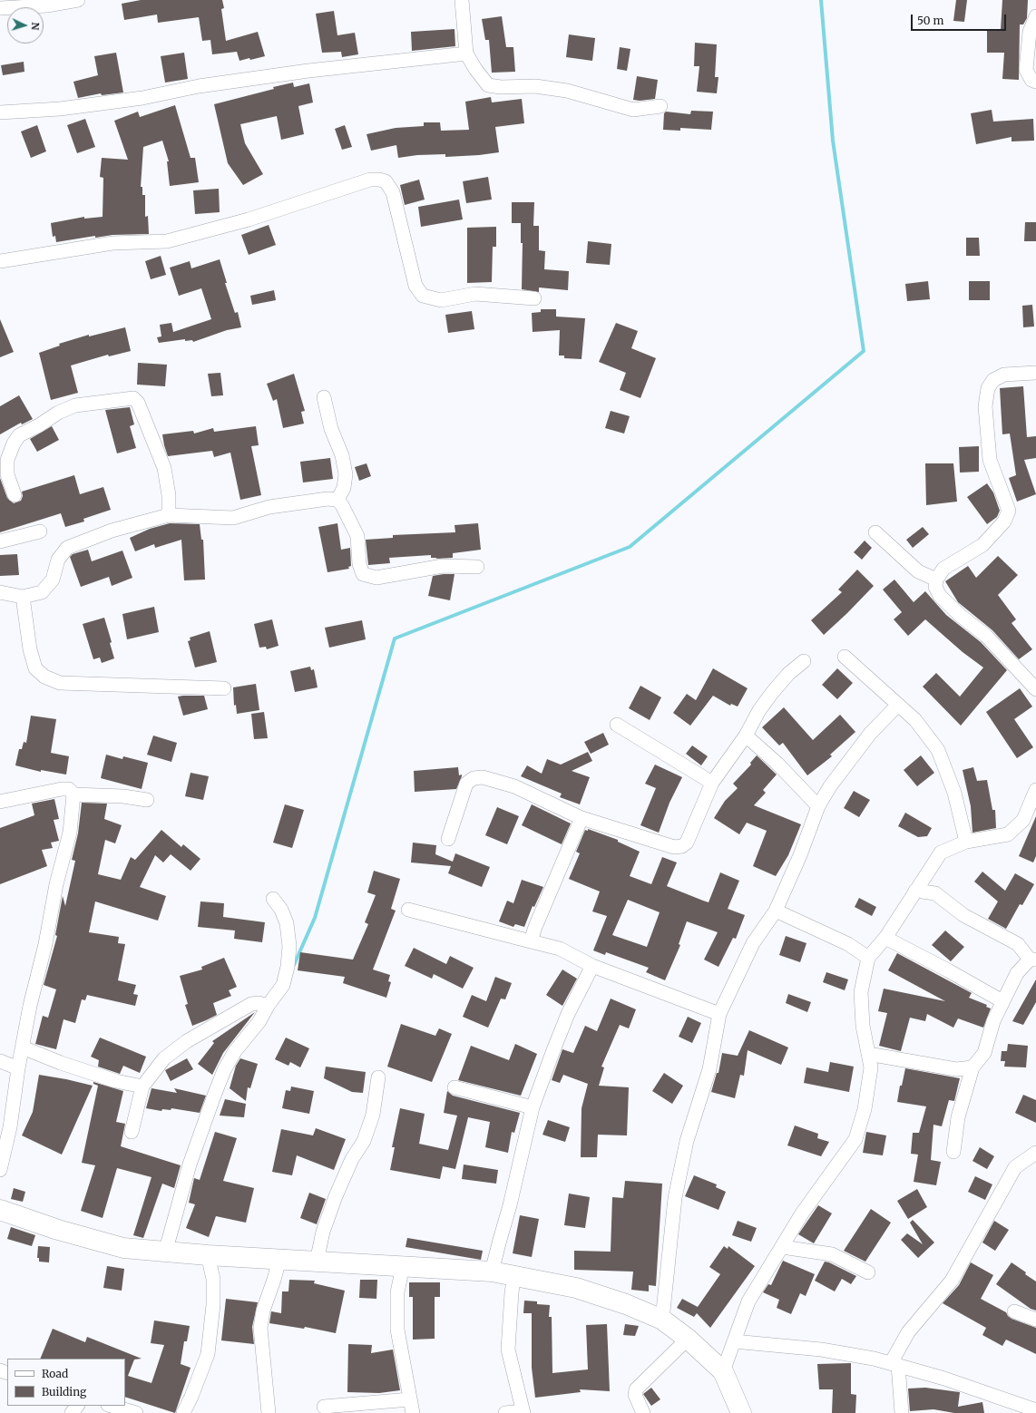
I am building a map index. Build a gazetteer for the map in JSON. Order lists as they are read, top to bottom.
{
  "legend": ["Road", "Building"],
  "scale_bar": "50 m",
  "north": "right"
}
